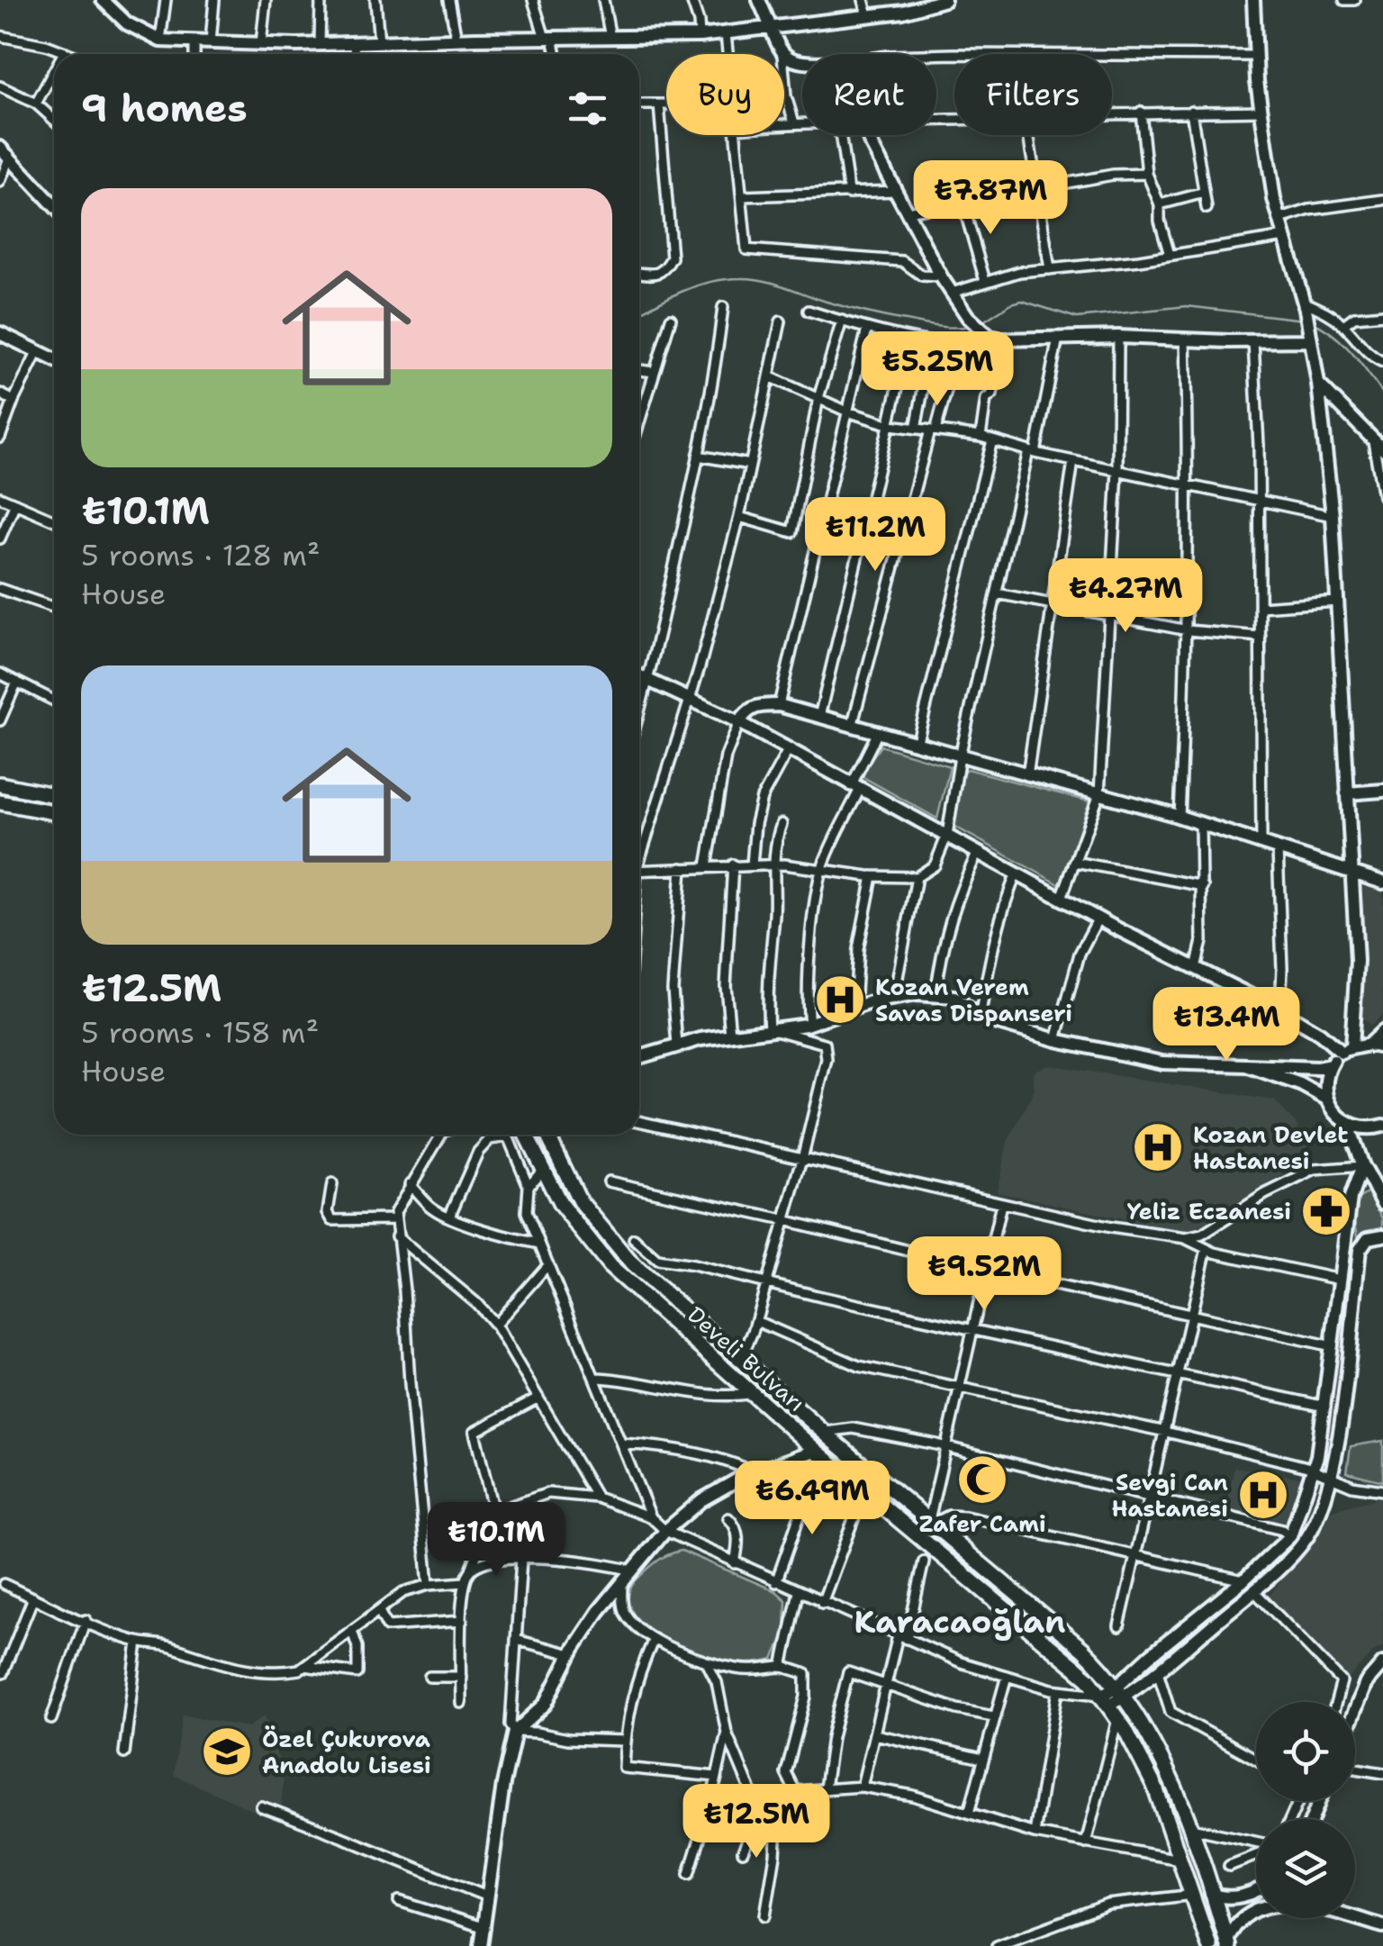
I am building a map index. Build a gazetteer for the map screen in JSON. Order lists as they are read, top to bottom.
{
  "streets": {
    "highway": ["Develi Bulvarı"]
  },
  "districts": ["Karacaoğlan"],
  "places": {
    "hospital": ["Kozan Verem Savas Dispanseri", "Kozan Devlet Hastanesi", "Sevgi Can Hastanesi"],
    "pharmacy": ["Yeliz Eczanesi"],
    "mosque": ["Zafer Cami"],
    "school or university": ["Özel Çukurova Anadolu Lisesi"]
  },
  "page": {
    "chip": ["Buy", "Rent", "Filters"],
    "heading": "9 homes",
    "price": [
      "₺7.87M",
      "₺5.25M",
      "₺11.2M",
      "₺4.27M",
      "₺13.4M",
      "₺9.52M",
      "₺6.49M",
      "₺10.1M",
      "₺12.5M"
    ],
    "list": [
      {
        "name": "₺10.1M",
        "note": "5 rooms · 128 m² · House"
      },
      {
        "name": "₺12.5M",
        "note": "5 rooms · 158 m² · House"
      }
    ]
  }
}
